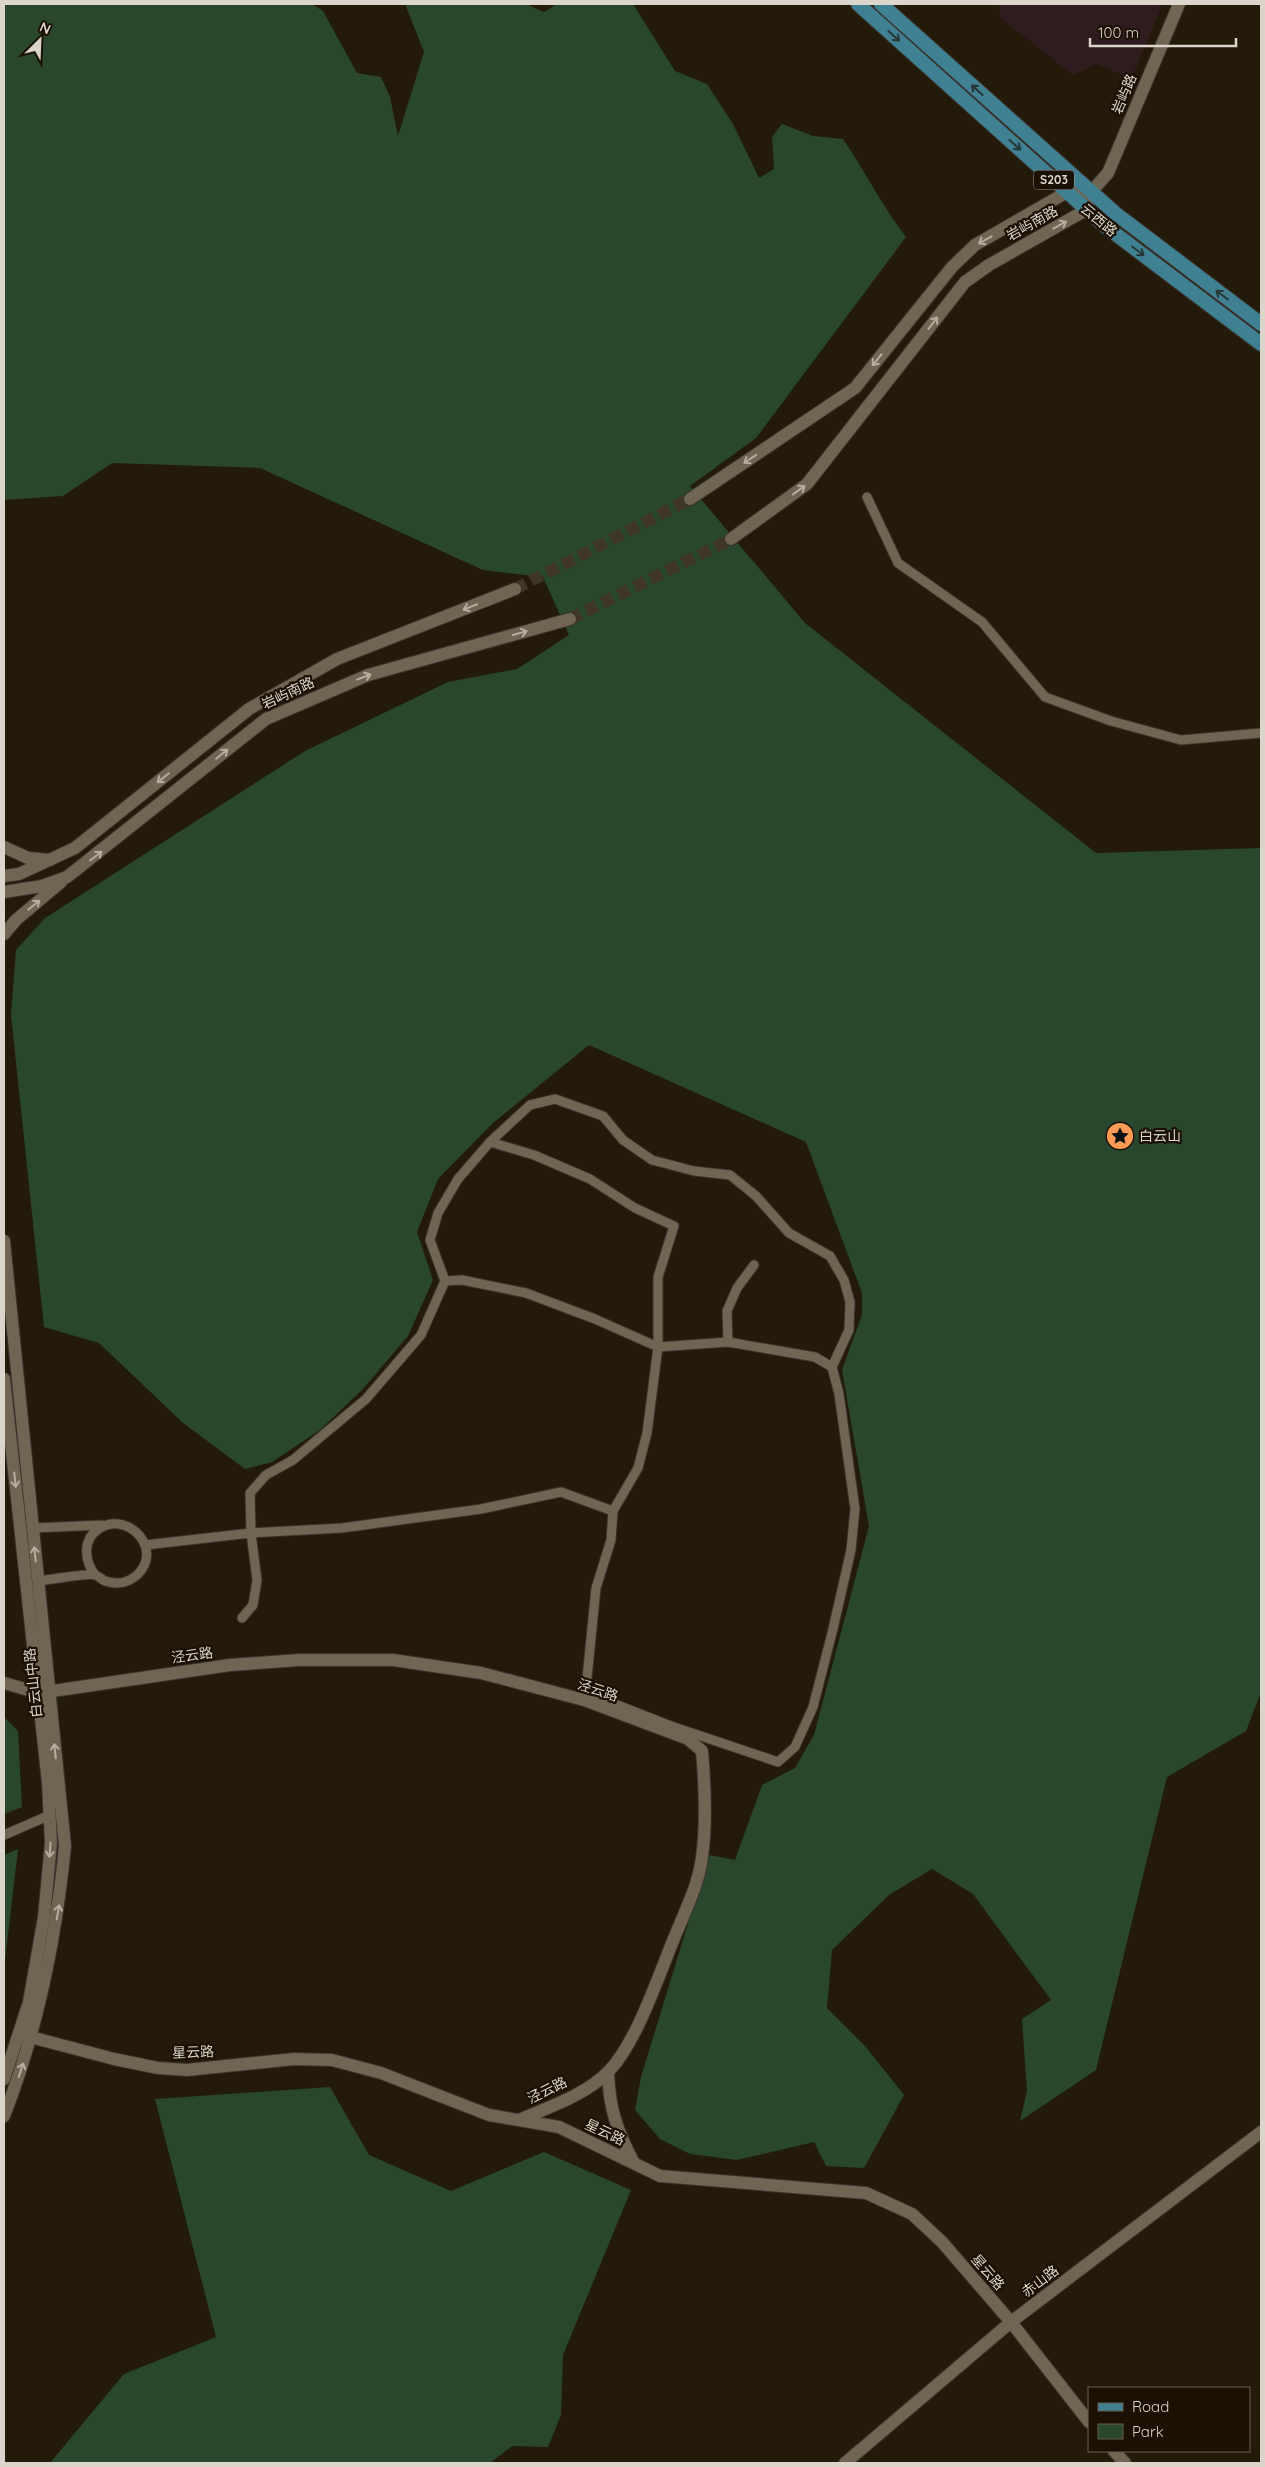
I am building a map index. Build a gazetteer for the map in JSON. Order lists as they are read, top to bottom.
{
  "streets": {
    "main road": [
      "岩屿路",
      "S203",
      "云西路",
      "岩屿南路",
      "泾云路",
      "白云山中路",
      "星云路",
      "赤山路"
    ]
  },
  "crossings": [
    ["岩屿路", "云西路"],
    ["岩屿路", "岩屿南路"],
    ["云西路", "岩屿南路"],
    ["泾云路", "白云山中路"],
    ["泾云路", "星云路"],
    ["白云山中路", "星云路"],
    ["星云路", "赤山路"]
  ],
  "places": {
    "place": ["白云山"]
  },
  "legend": ["Road", "Park"],
  "scale_bar": "100 m",
  "north": "top right"
}
